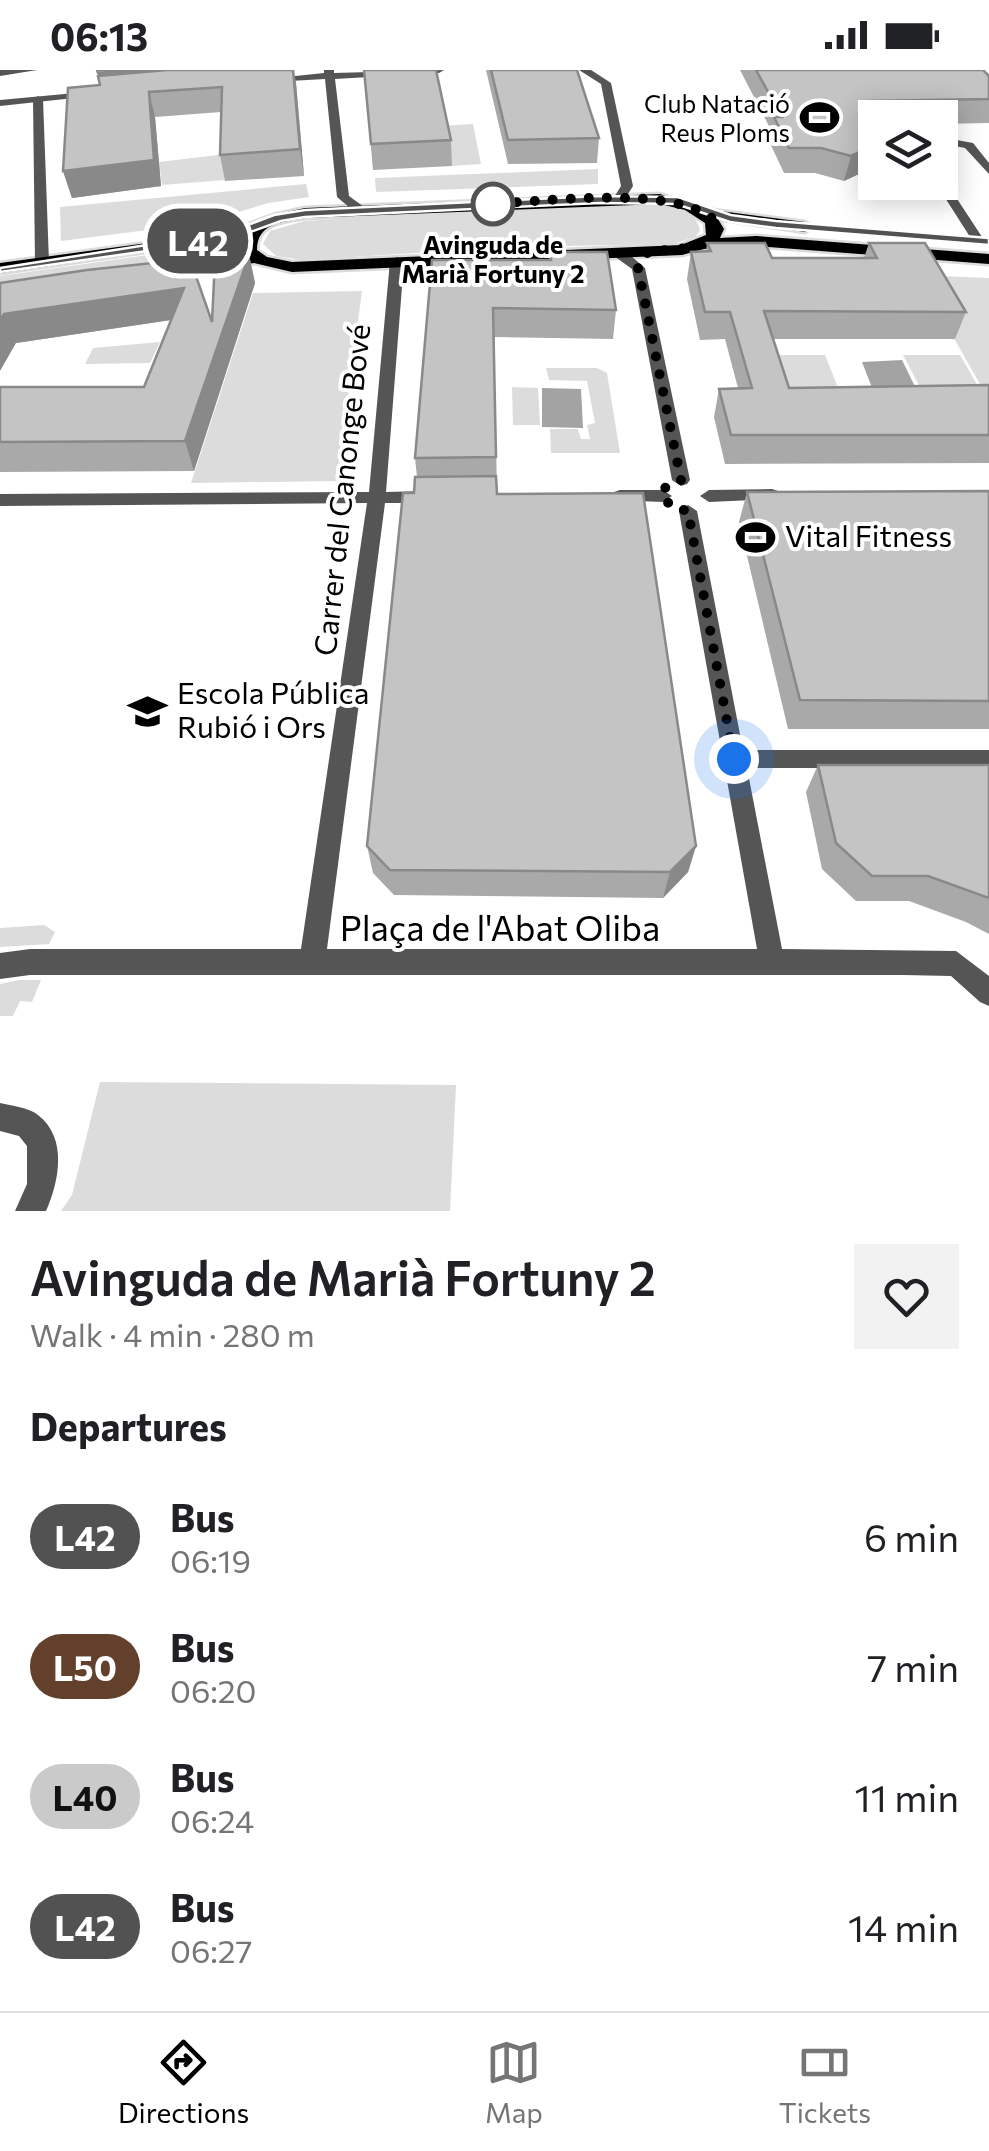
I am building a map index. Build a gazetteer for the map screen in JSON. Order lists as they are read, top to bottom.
{
  "streets": {
    "street": ["Carrer del Canonge Bové", "Plaça de l'Abat Oliba"]
  },
  "crossings": [
    ["Carrer del Canonge Bové", "Plaça de l'Abat Oliba"]
  ],
  "places": {
    "sports": ["Club Natació Reus Ploms", "Vital Fitness"],
    "other": ["Avinguda de Marià Fortuny 2"],
    "school or university": ["Escola Pública Rubió i Ors"]
  },
  "lines": ["bus line L42"],
  "page": {
    "status": "06:13",
    "on_map": "L42",
    "heading": [
      ["Avinguda de Marià Fortuny 2", "Walk · 4 min · 280 m"],
      "Departures"
    ],
    "list": [
      {
        "mark": "L42",
        "name": "Bus",
        "note": "06:19",
        "value": "6 min"
      },
      {
        "mark": "L50",
        "name": "Bus",
        "note": "06:20",
        "value": "7 min"
      },
      {
        "mark": "L40",
        "name": "Bus",
        "note": "06:24",
        "value": "11 min"
      },
      {
        "mark": "L42",
        "name": "Bus",
        "note": "06:27",
        "value": "14 min"
      }
    ],
    "tabs": ["Directions", "Map", "Tickets"]
  }
}
